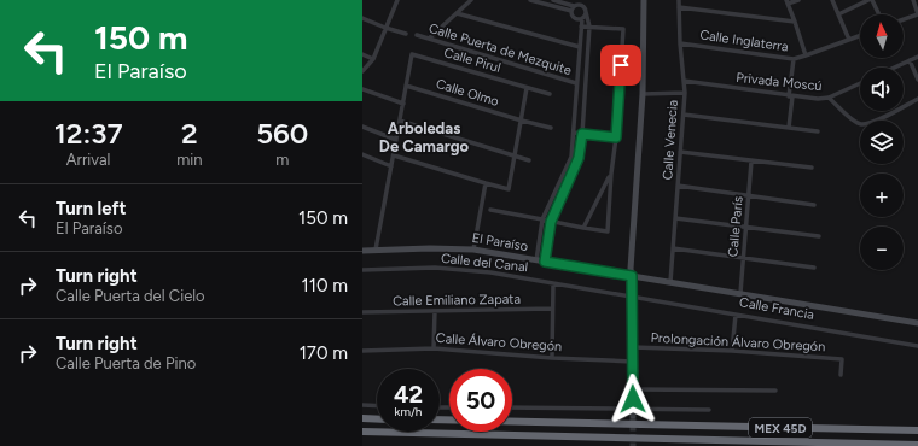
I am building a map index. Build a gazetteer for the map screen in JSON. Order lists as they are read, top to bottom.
{
  "streets": {
    "highway": ["MEX 45D"],
    "street": [
      "Calle Inglaterra",
      "Calle Puerta de Mezquite",
      "Calle Pirul",
      "Privada Moscú",
      "Calle Olmo",
      "Calle Venecia",
      "Calle París",
      "El Paraíso",
      "Calle del Canal",
      "Calle Emiliano Zapata",
      "Calle Francia",
      "Calle Álvaro Obregón",
      "Prolongación Álvaro Obregón"
    ]
  },
  "crossings": [
    ["Calle Inglaterra", "Calle Venecia"],
    ["Calle Pirul", "Calle Olmo"],
    ["Privada Moscú", "Calle Venecia"],
    ["Calle Venecia", "Calle Francia"],
    ["Calle París", "Calle Francia"],
    ["El Paraíso", "Calle Francia"],
    ["Calle del Canal", "Calle Francia"]
  ],
  "districts": ["Arboledas De Camargo"],
  "north": "top",
  "page": {
    "turn": ["150 m", "El Paraíso"],
    "map_buttons": ["+", "−"],
    "eta": [
      "12:37",
      "Arrival",
      "2",
      "min",
      "560",
      "m"
    ],
    "list": [
      {
        "name": "Turn left",
        "note": "El Paraíso",
        "value": "150 m"
      },
      {
        "name": "Turn right",
        "note": "Calle Puerta del Cielo",
        "value": "110 m"
      },
      {
        "name": "Turn right",
        "note": "Calle Puerta de Pino",
        "value": "170 m"
      }
    ],
    "speed": "42 km/h",
    "limit": "50"
  }
}
